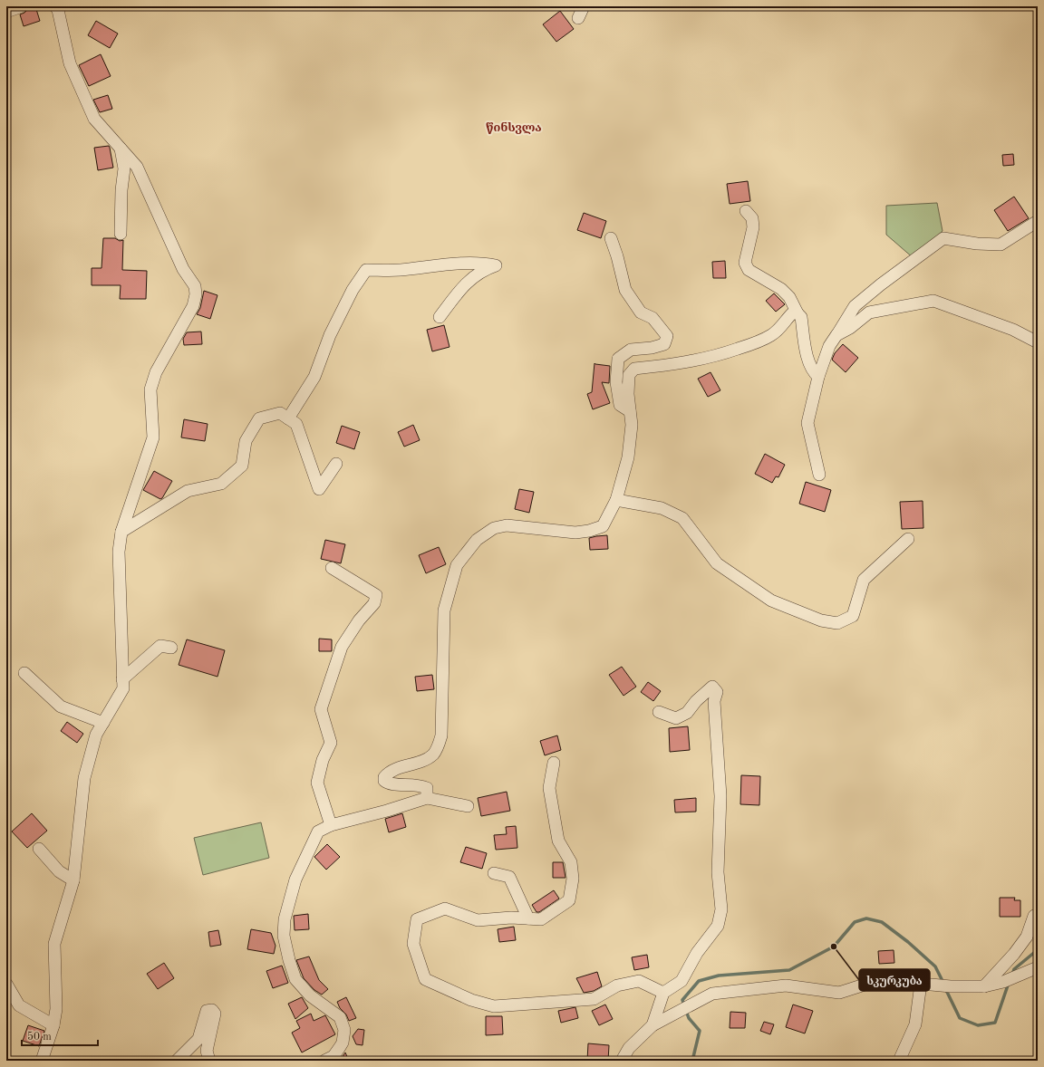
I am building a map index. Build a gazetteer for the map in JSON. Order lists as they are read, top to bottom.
{
  "districts": ["წინსვლა"],
  "places": ["სკურკუბა"],
  "scale_bar": "50 m"
}
